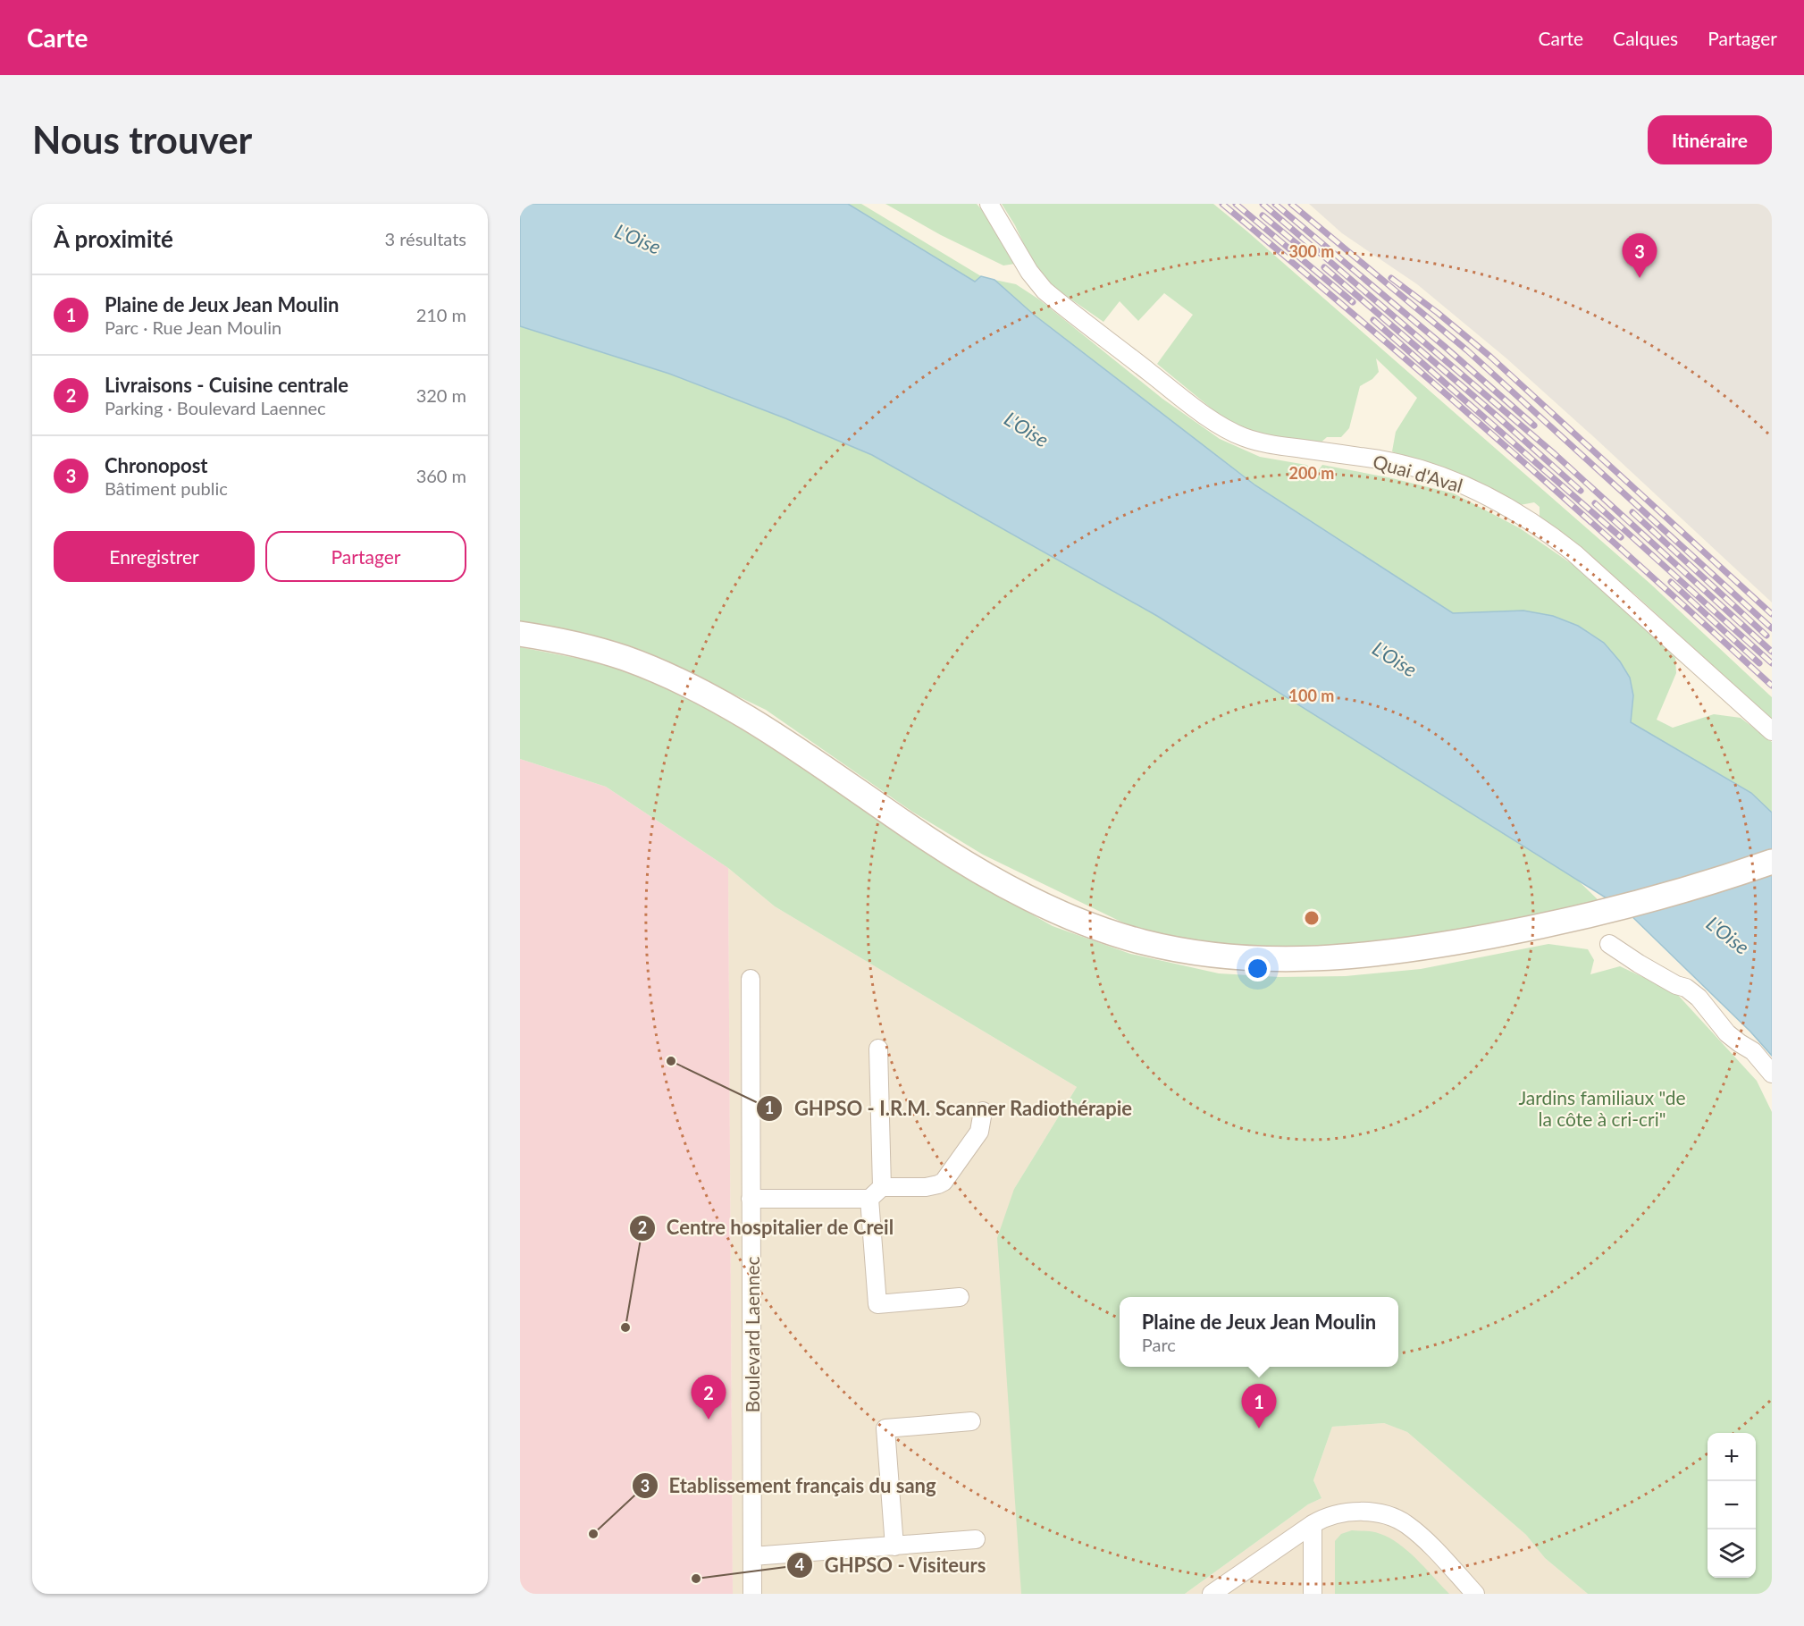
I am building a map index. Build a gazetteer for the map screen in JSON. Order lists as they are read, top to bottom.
{
  "streets": {
    "street": ["Quai d'Aval", "Boulevard Laennec"]
  },
  "water": ["L'Oise"],
  "parks": ["Jardins familiaux \"de la côte à cri-cri\""],
  "places": [
    "GHPSO - I.R.M. Scanner Radiothérapie",
    "Centre hospitalier de Creil",
    "Etablissement français du sang",
    "GHPSO - Visiteurs"
  ],
  "page": {
    "header": "Carte",
    "nav": ["Carte", "Calques", "Partager"],
    "buttons": [
      "Itinéraire",
      ["Enregistrer", "Partager"]
    ],
    "title": "Nous trouver",
    "heading": ["À proximité", "3 résultats"],
    "pins": ["3", "2", "1"],
    "list": [
      {
        "mark": "1",
        "name": "Plaine de Jeux Jean Moulin",
        "note": "Parc · Rue Jean Moulin",
        "value": "210 m"
      },
      {
        "mark": "2",
        "name": "Livraisons - Cuisine centrale",
        "note": "Parking · Boulevard Laennec",
        "value": "320 m"
      },
      {
        "mark": "3",
        "name": "Chronopost",
        "note": "Bâtiment public",
        "value": "360 m"
      }
    ],
    "popup": ["Plaine de Jeux Jean Moulin", "Parc"],
    "map_buttons": ["+", "−"]
  },
  "rings": ["300 m", "200 m", "100 m"]
}
